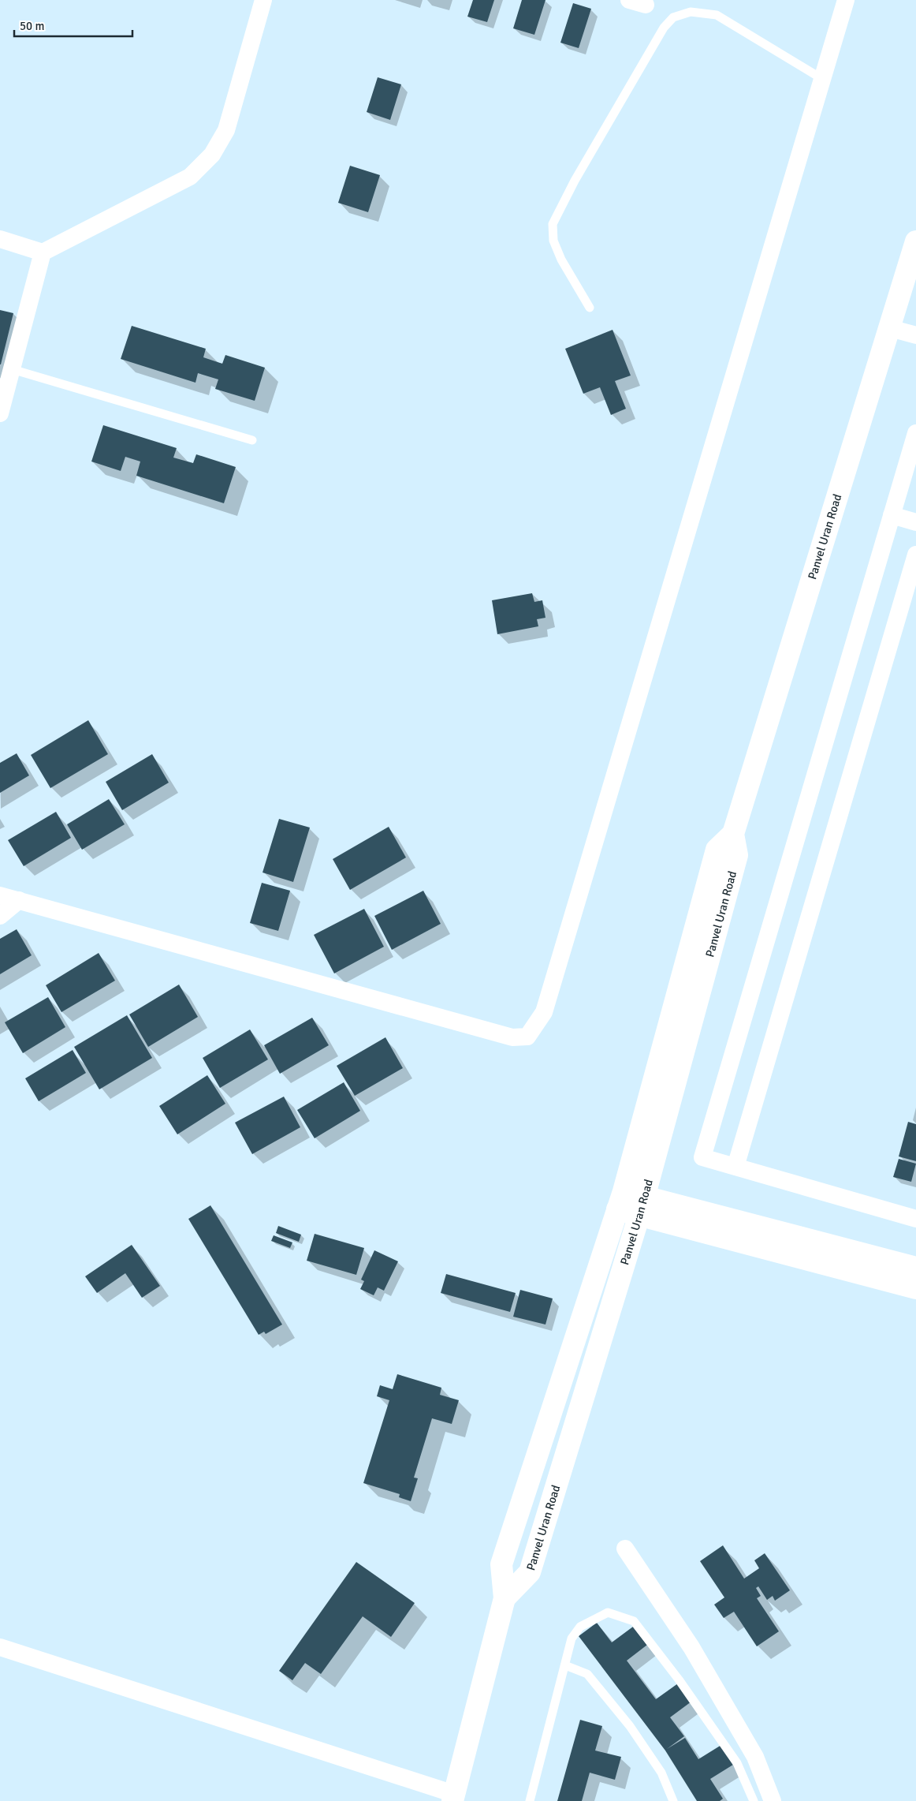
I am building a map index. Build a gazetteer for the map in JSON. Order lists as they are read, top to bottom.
{
  "streets": {
    "main road": ["Panvel Uran Road"]
  },
  "scale_bar": "50 m"
}
